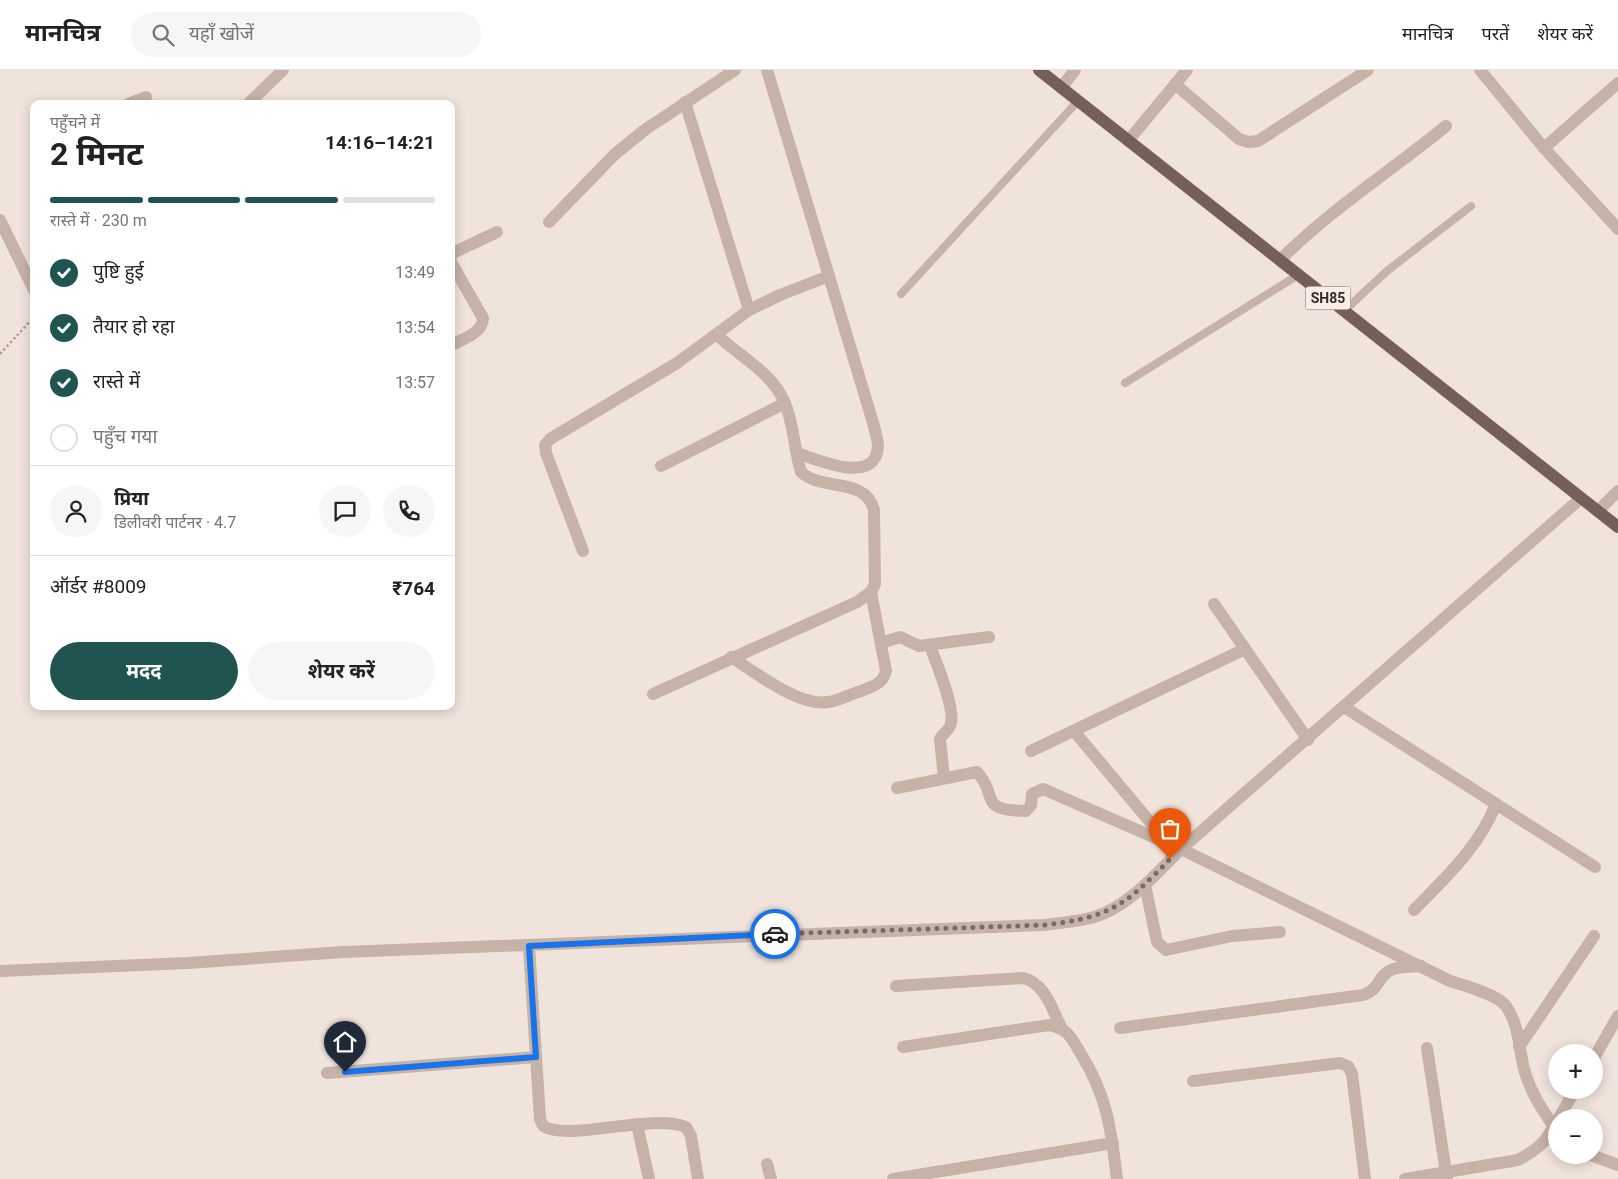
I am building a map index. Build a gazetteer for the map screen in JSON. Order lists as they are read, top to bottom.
{
  "streets": {
    "main road": ["SH85"]
  },
  "page": {
    "header": "मानचित्र",
    "search": "यहाँ खोजें",
    "nav": ["मानचित्र", "परतें", "शेयर करें"],
    "heading": ["2 मिनट", "पहुँचने में", "14:16–14:21"],
    "panel": [
      "प्रिया",
      "डिलीवरी पार्टनर · 4.7",
      "ऑर्डर #8009",
      "₹764"
    ],
    "bar": "रास्ते में · 230 m",
    "list": [
      ["पुष्टि हुई", "13:49"],
      ["तैयार हो रहा", "13:54"],
      ["रास्ते में", "13:57"],
      "पहुँच गया"
    ],
    "buttons": ["मदद", "शेयर करें"],
    "map_buttons": ["+", "−"]
  }
}
